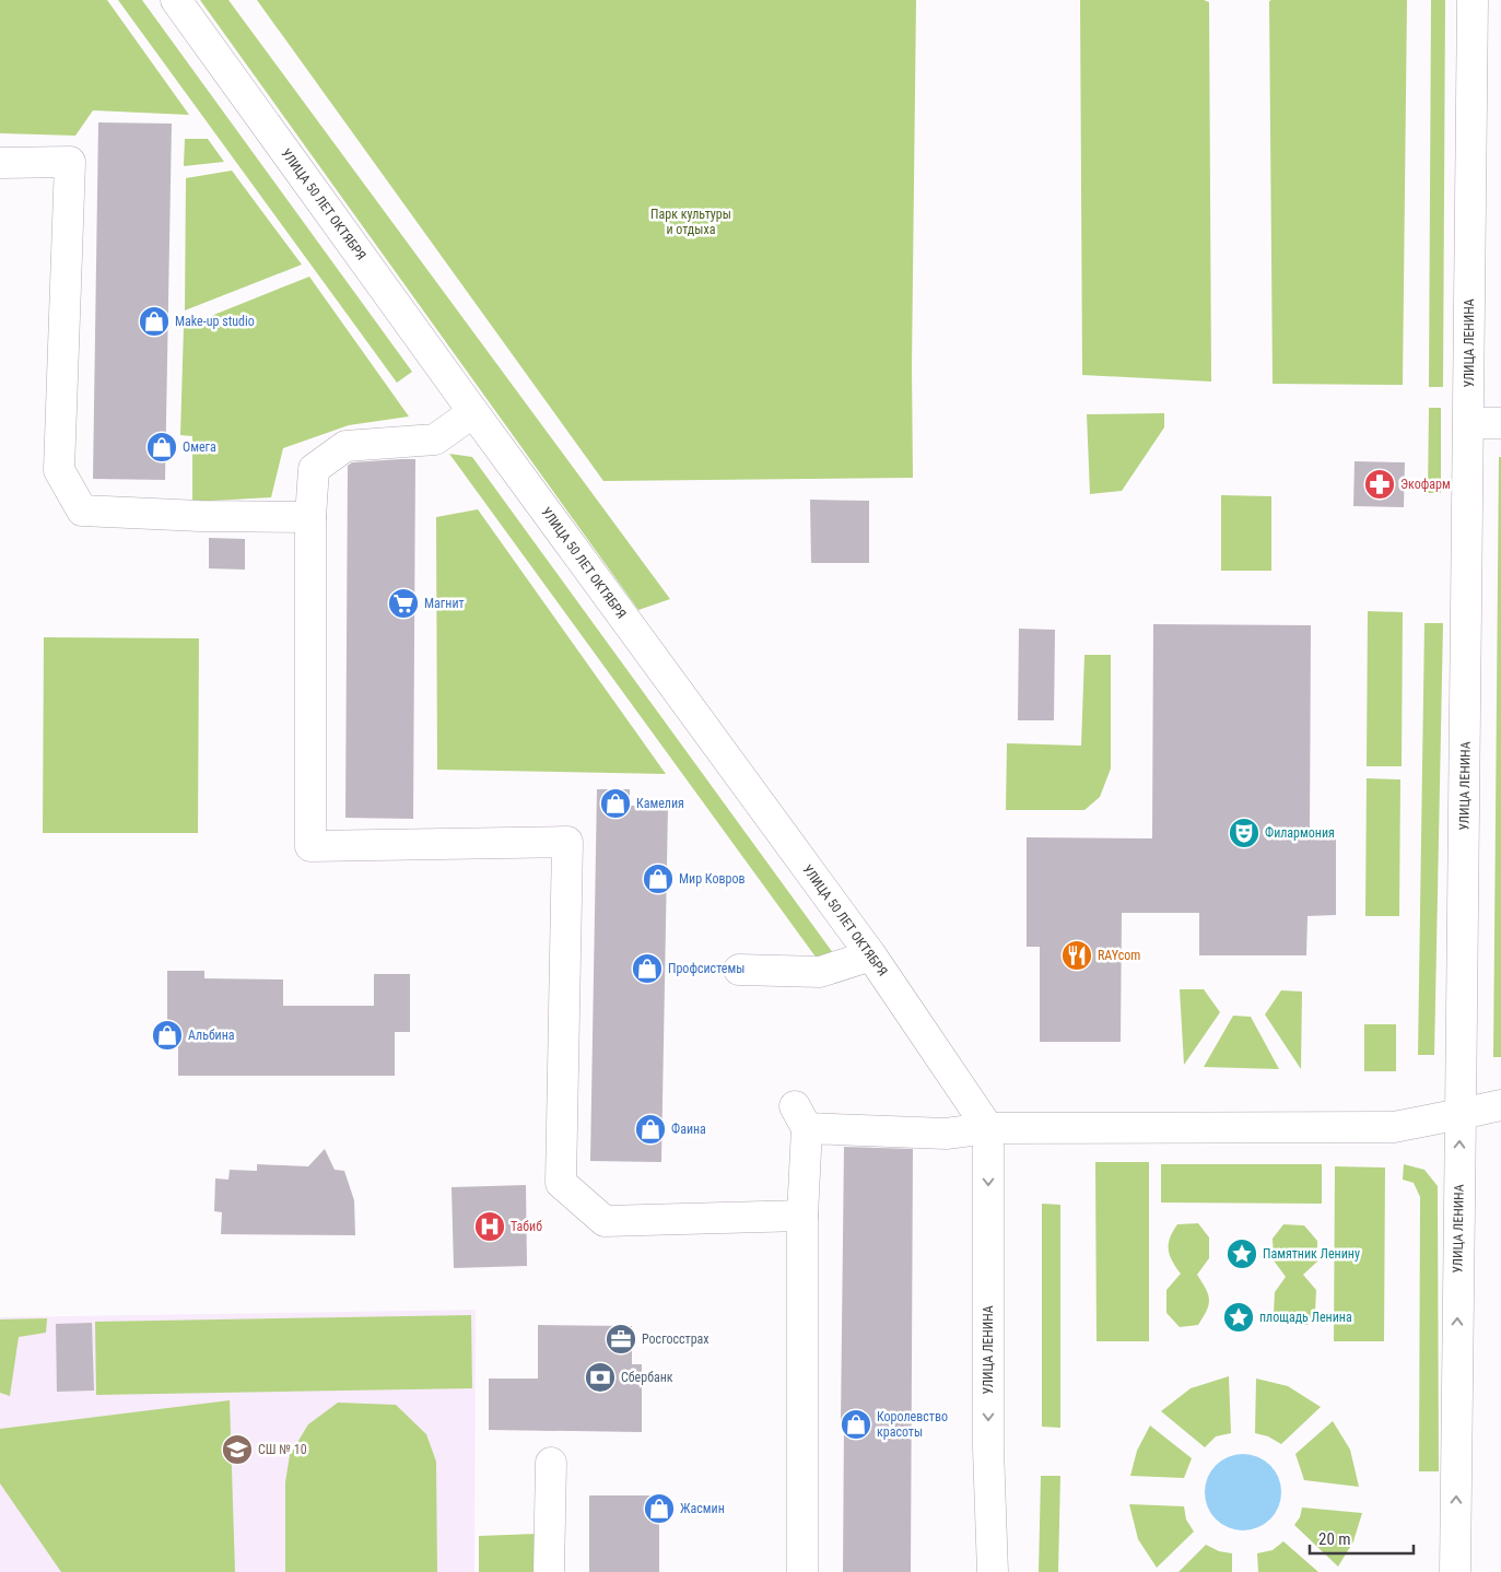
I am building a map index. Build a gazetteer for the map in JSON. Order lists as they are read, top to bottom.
{
  "streets": {
    "street": ["УЛИЦА 50 ЛЕТ ОКТЯБРЯ", "УЛИЦА ЛЕНИНА"]
  },
  "crossings": [
    ["УЛИЦА 50 ЛЕТ ОКТЯБРЯ", "УЛИЦА ЛЕНИНА"]
  ],
  "parks": ["Парк культуры и отдыха"],
  "places": {
    "shop": [
      "Make-up studio",
      "Омега",
      "Камелия",
      "Мир Ковров",
      "Профсистемы",
      "Альбина",
      "Фаина",
      "Королевство красоты",
      "Жасмин"
    ],
    "pharmacy": ["Экофарм"],
    "supermarket": ["Магнит"],
    "theatre": ["Филармония"],
    "restaurant": ["RAYcom"],
    "hospital": ["Табиб"],
    "place": ["Памятник Ленину", "площадь Ленина"],
    "office": ["Росгосстрах"],
    "bank": ["Сбербанк"],
    "school or university": ["СШ № 10"]
  },
  "scale_bar": "20 m"
}
